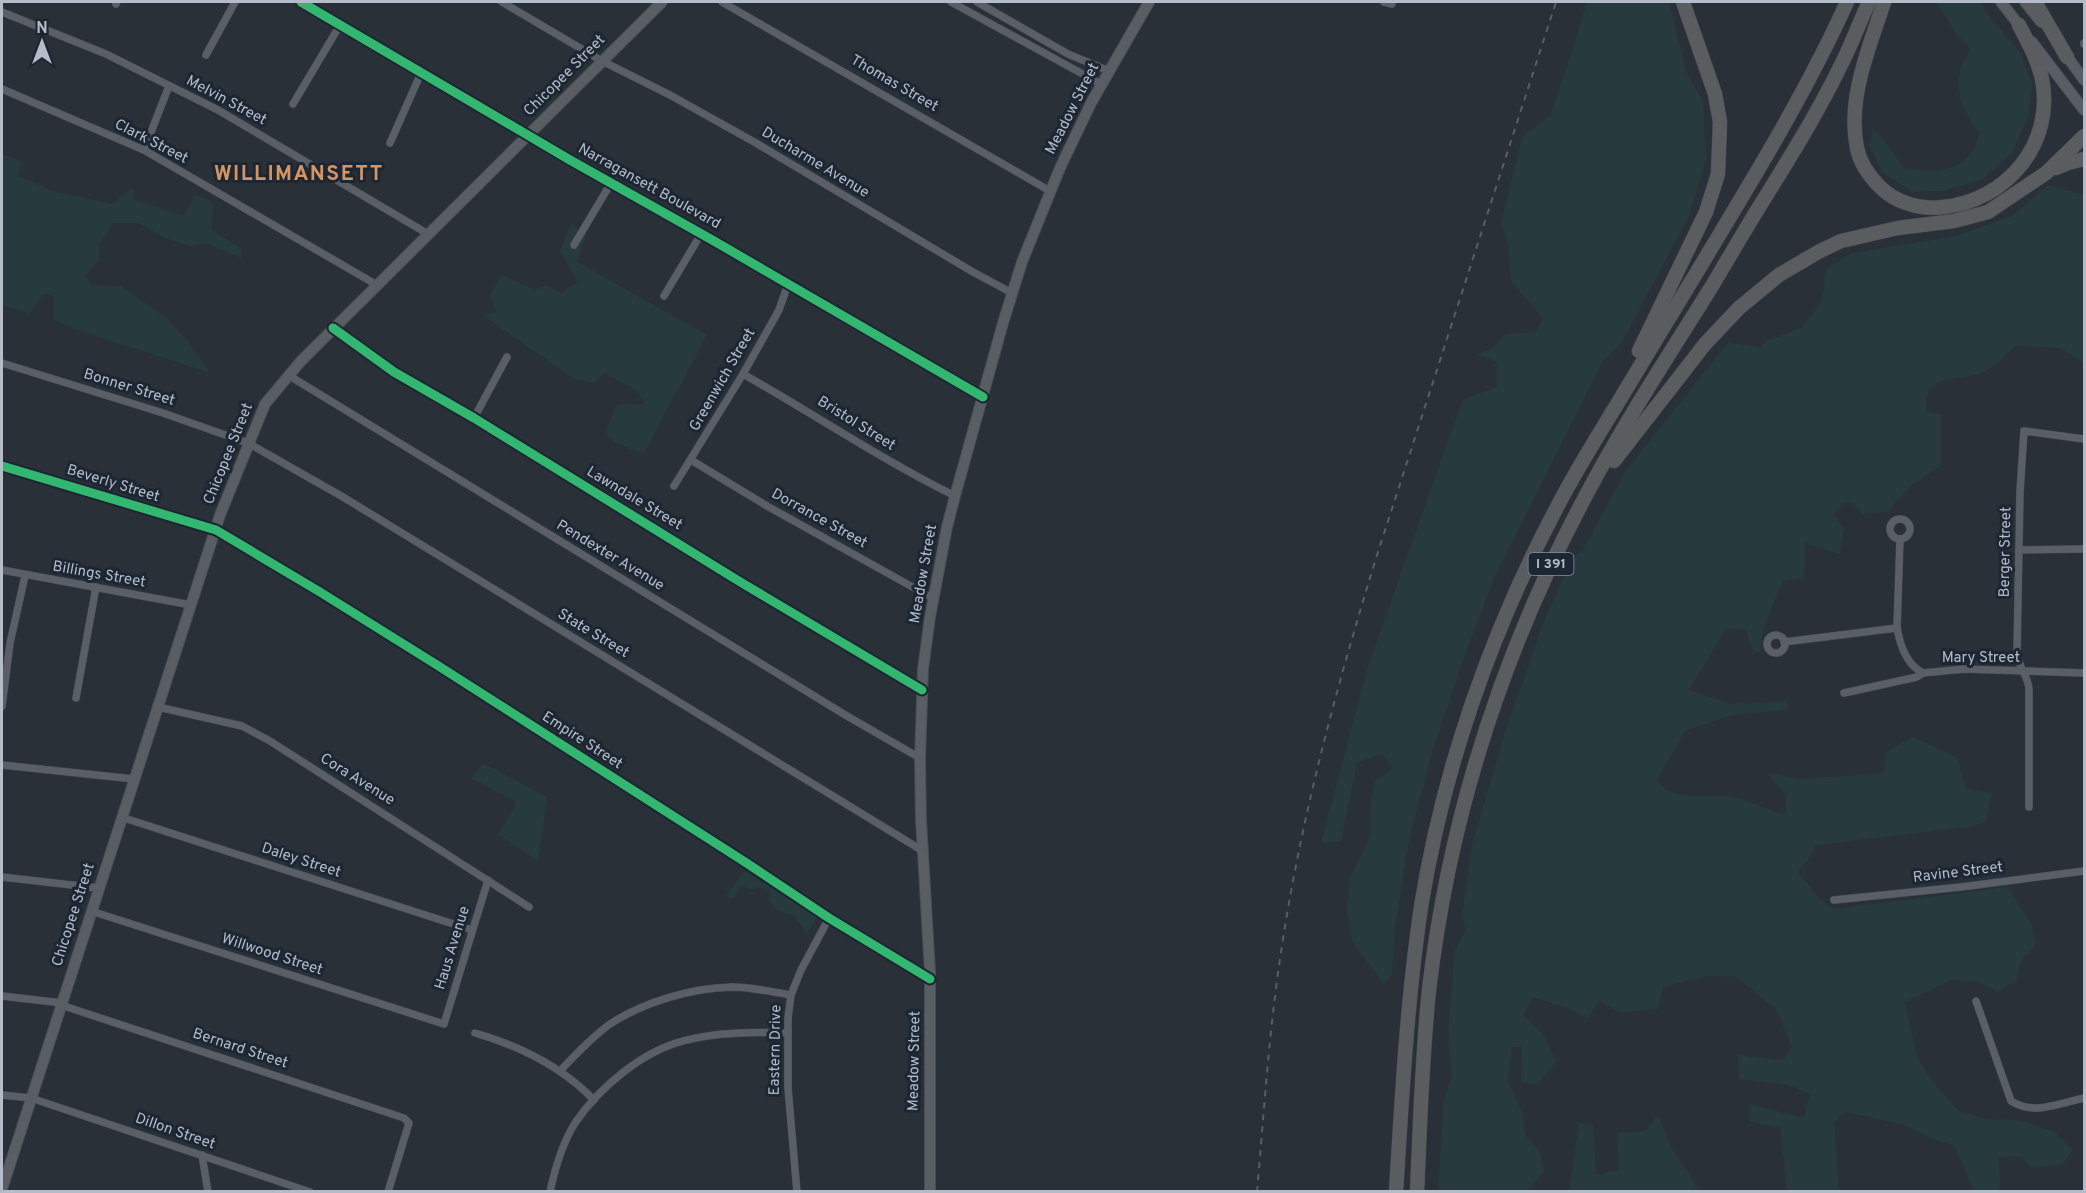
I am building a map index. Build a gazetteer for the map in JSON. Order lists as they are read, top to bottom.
{
  "streets": {
    "highway": ["I 391"],
    "main road": ["Chicopee Street", "Meadow Street"],
    "street": [
      "Thomas Street",
      "Melvin Street",
      "Clark Street",
      "Ducharme Avenue",
      "Narragansett Boulevard",
      "Greenwich Street",
      "Bonner Street",
      "Bristol Street",
      "Beverly Street",
      "Lawndale Street",
      "Dorrance Street",
      "Berger Street",
      "Pendexter Avenue",
      "Billings Street",
      "State Street",
      "Mary Street",
      "Empire Street",
      "Cora Avenue",
      "Daley Street",
      "Ravine Street",
      "Haus Avenue",
      "Willwood Street",
      "Bernard Street",
      "Eastern Drive",
      "Dillon Street"
    ]
  },
  "crossings": [
    ["Chicopee Street", "Melvin Street"],
    ["Chicopee Street", "Clark Street"],
    ["Chicopee Street", "Ducharme Avenue"],
    ["Chicopee Street", "Narragansett Boulevard"],
    ["Chicopee Street", "Bonner Street"],
    ["Chicopee Street", "Beverly Street"],
    ["Chicopee Street", "Lawndale Street"],
    ["Chicopee Street", "Pendexter Avenue"],
    ["Chicopee Street", "Billings Street"],
    ["Chicopee Street", "State Street"],
    ["Chicopee Street", "Empire Street"],
    ["Chicopee Street", "Cora Avenue"],
    ["Chicopee Street", "Daley Street"],
    ["Chicopee Street", "Willwood Street"],
    ["Chicopee Street", "Bernard Street"],
    ["Chicopee Street", "Dillon Street"],
    ["Thomas Street", "Meadow Street"],
    ["Meadow Street", "Ducharme Avenue"],
    ["Meadow Street", "Narragansett Boulevard"],
    ["Meadow Street", "Bristol Street"],
    ["Meadow Street", "Lawndale Street"],
    ["Meadow Street", "Dorrance Street"],
    ["Meadow Street", "Pendexter Avenue"],
    ["Meadow Street", "State Street"],
    ["Meadow Street", "Empire Street"],
    ["Narragansett Boulevard", "Greenwich Street"],
    ["Greenwich Street", "Bristol Street"],
    ["Greenwich Street", "Dorrance Street"],
    ["Bonner Street", "State Street"],
    ["Beverly Street", "Empire Street"],
    ["Berger Street", "Mary Street"],
    ["Empire Street", "Eastern Drive"],
    ["Cora Avenue", "Haus Avenue"],
    ["Daley Street", "Haus Avenue"],
    ["Haus Avenue", "Willwood Street"]
  ],
  "districts": ["WILLIMANSETT"],
  "north": "top"
}
